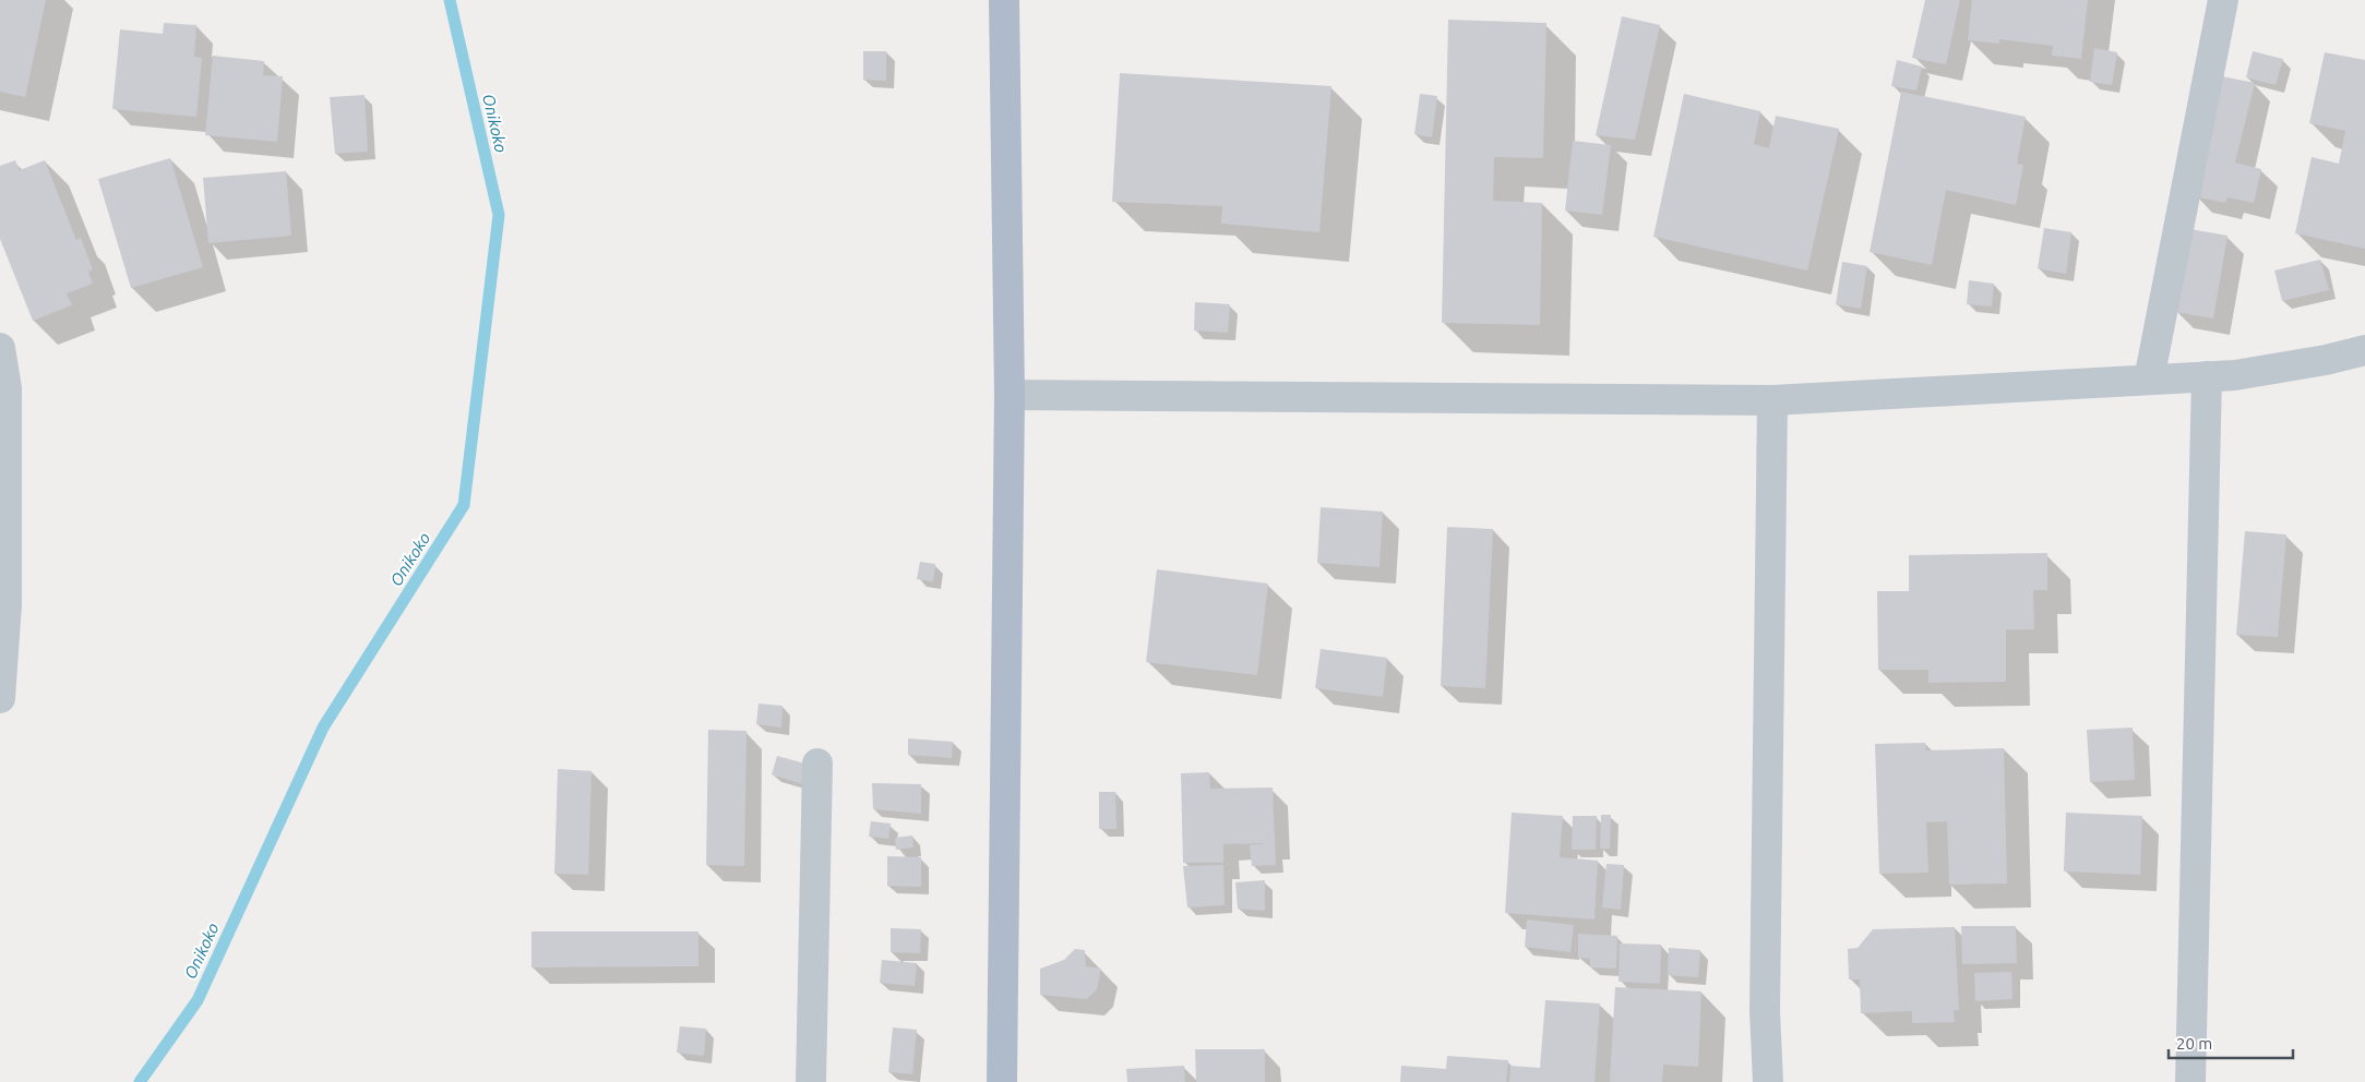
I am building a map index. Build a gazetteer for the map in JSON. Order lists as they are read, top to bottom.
{
  "water": ["Onikoko"],
  "scale_bar": "20 m"
}
